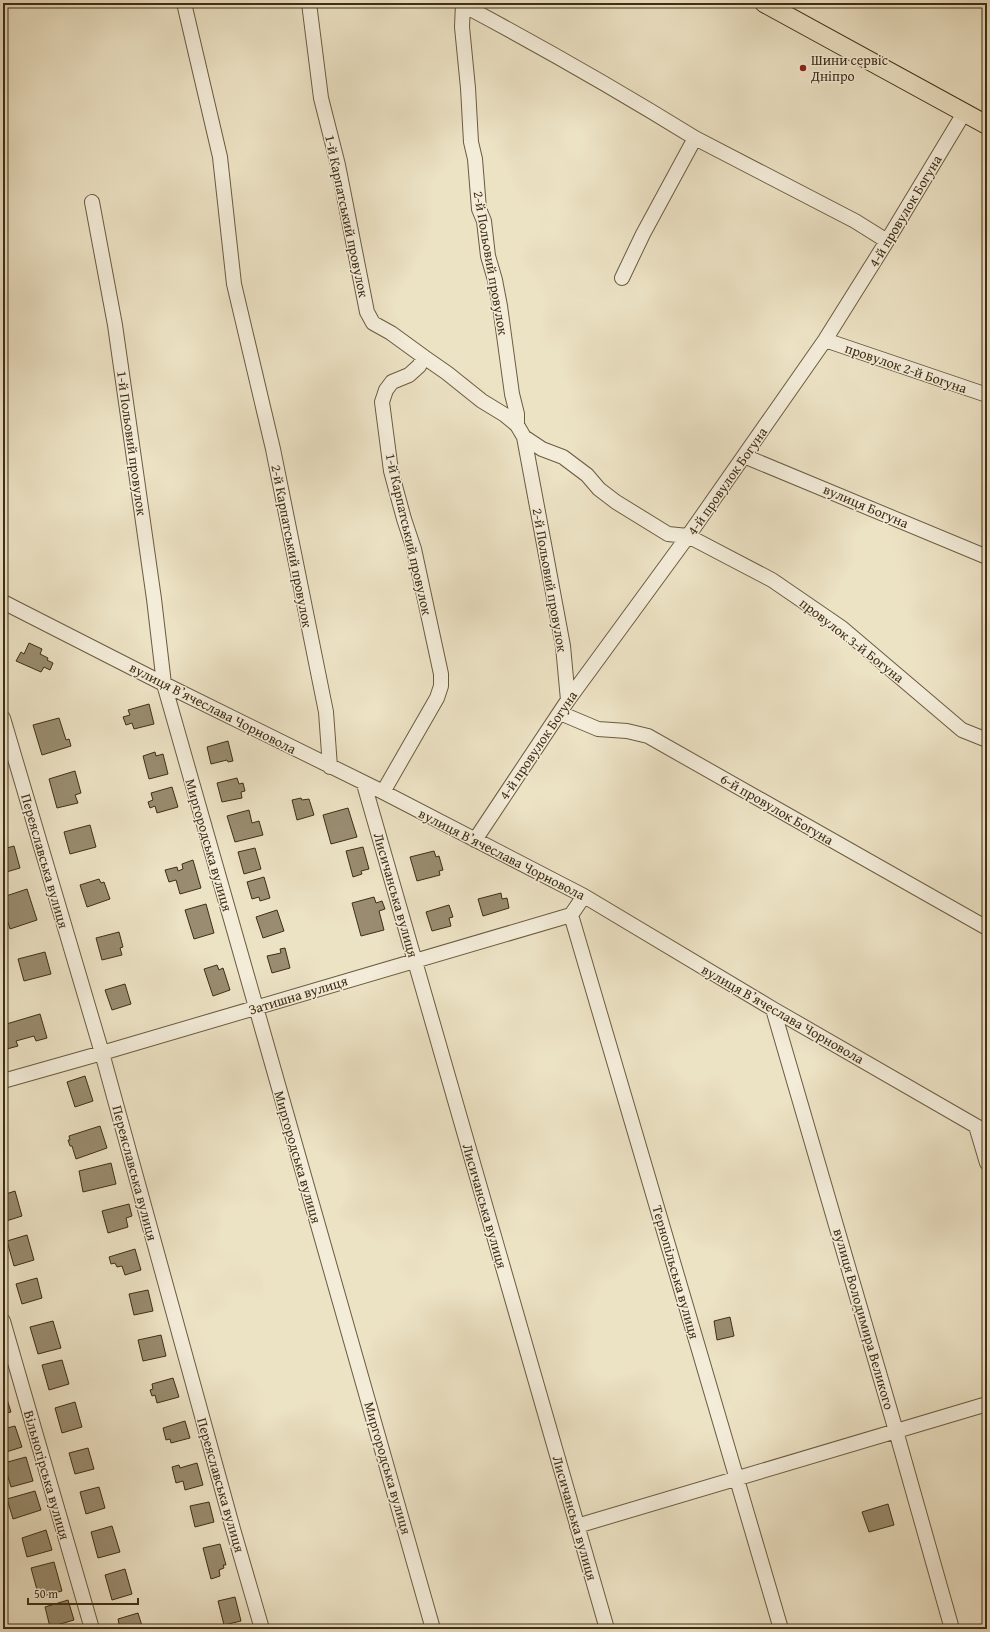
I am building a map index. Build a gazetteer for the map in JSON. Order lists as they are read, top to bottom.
{
  "streets": {
    "street": [
      "4-й провулок Богуна",
      "1-й Карпатський провулок",
      "2-й Польовий провулок",
      "провулок 2-й Богуна",
      "1-й Польовий провулок",
      "вулиця Богуна",
      "2-й Карпатський провулок",
      "провулок 3-й Богуна",
      "вулиця Вʼячеслава Чорновола",
      "6-й провулок Богуна",
      "Миргородська вулиця",
      "Переяславська вулиця",
      "Лисичанська вулиця",
      "Затишна вулиця",
      "Тернопільська вулиця",
      "вулиця Володимира Великого",
      "Вільногірська вулиця"
    ]
  },
  "crossings": [
    ["4-й провулок Богуна", "2-й Польовий провулок"],
    ["4-й провулок Богуна", "провулок 2-й Богуна"],
    ["4-й провулок Богуна", "вулиця Богуна"],
    ["4-й провулок Богуна", "провулок 3-й Богуна"],
    ["4-й провулок Богуна", "вулиця Вʼячеслава Чорновола"],
    ["4-й провулок Богуна", "6-й провулок Богуна"],
    ["1-й Карпатський провулок", "вулиця Вʼячеслава Чорновола"],
    ["1-й Польовий провулок", "вулиця Вʼячеслава Чорновола"],
    ["1-й Польовий провулок", "Миргородська вулиця"],
    ["2-й Карпатський провулок", "вулиця Вʼячеслава Чорновола"],
    ["вулиця Вʼячеслава Чорновола", "Миргородська вулиця"],
    ["вулиця Вʼячеслава Чорновола", "Лисичанська вулиця"],
    ["вулиця Вʼячеслава Чорновола", "вулиця Володимира Великого"],
    ["Миргородська вулиця", "Затишна вулиця"],
    ["Переяславська вулиця", "Затишна вулиця"],
    ["Лисичанська вулиця", "Затишна вулиця"],
    ["Затишна вулиця", "Тернопільська вулиця"]
  ],
  "places": ["Шини сервіс Дніпро"],
  "scale_bar": "50 m"
}
